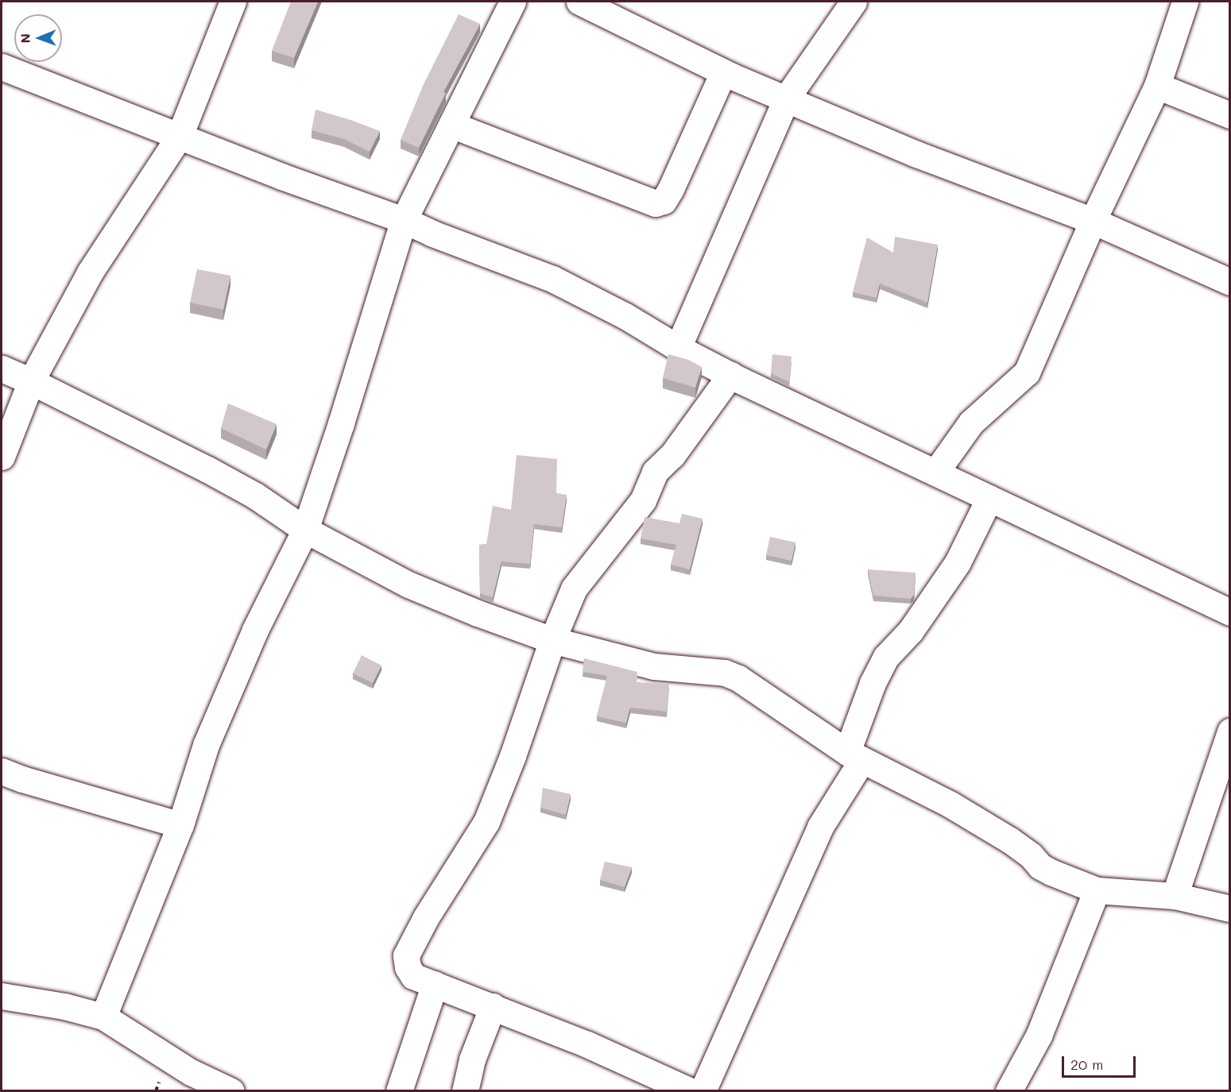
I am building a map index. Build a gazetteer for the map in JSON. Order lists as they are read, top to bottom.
{
  "scale_bar": "20 m",
  "north": "left"
}
